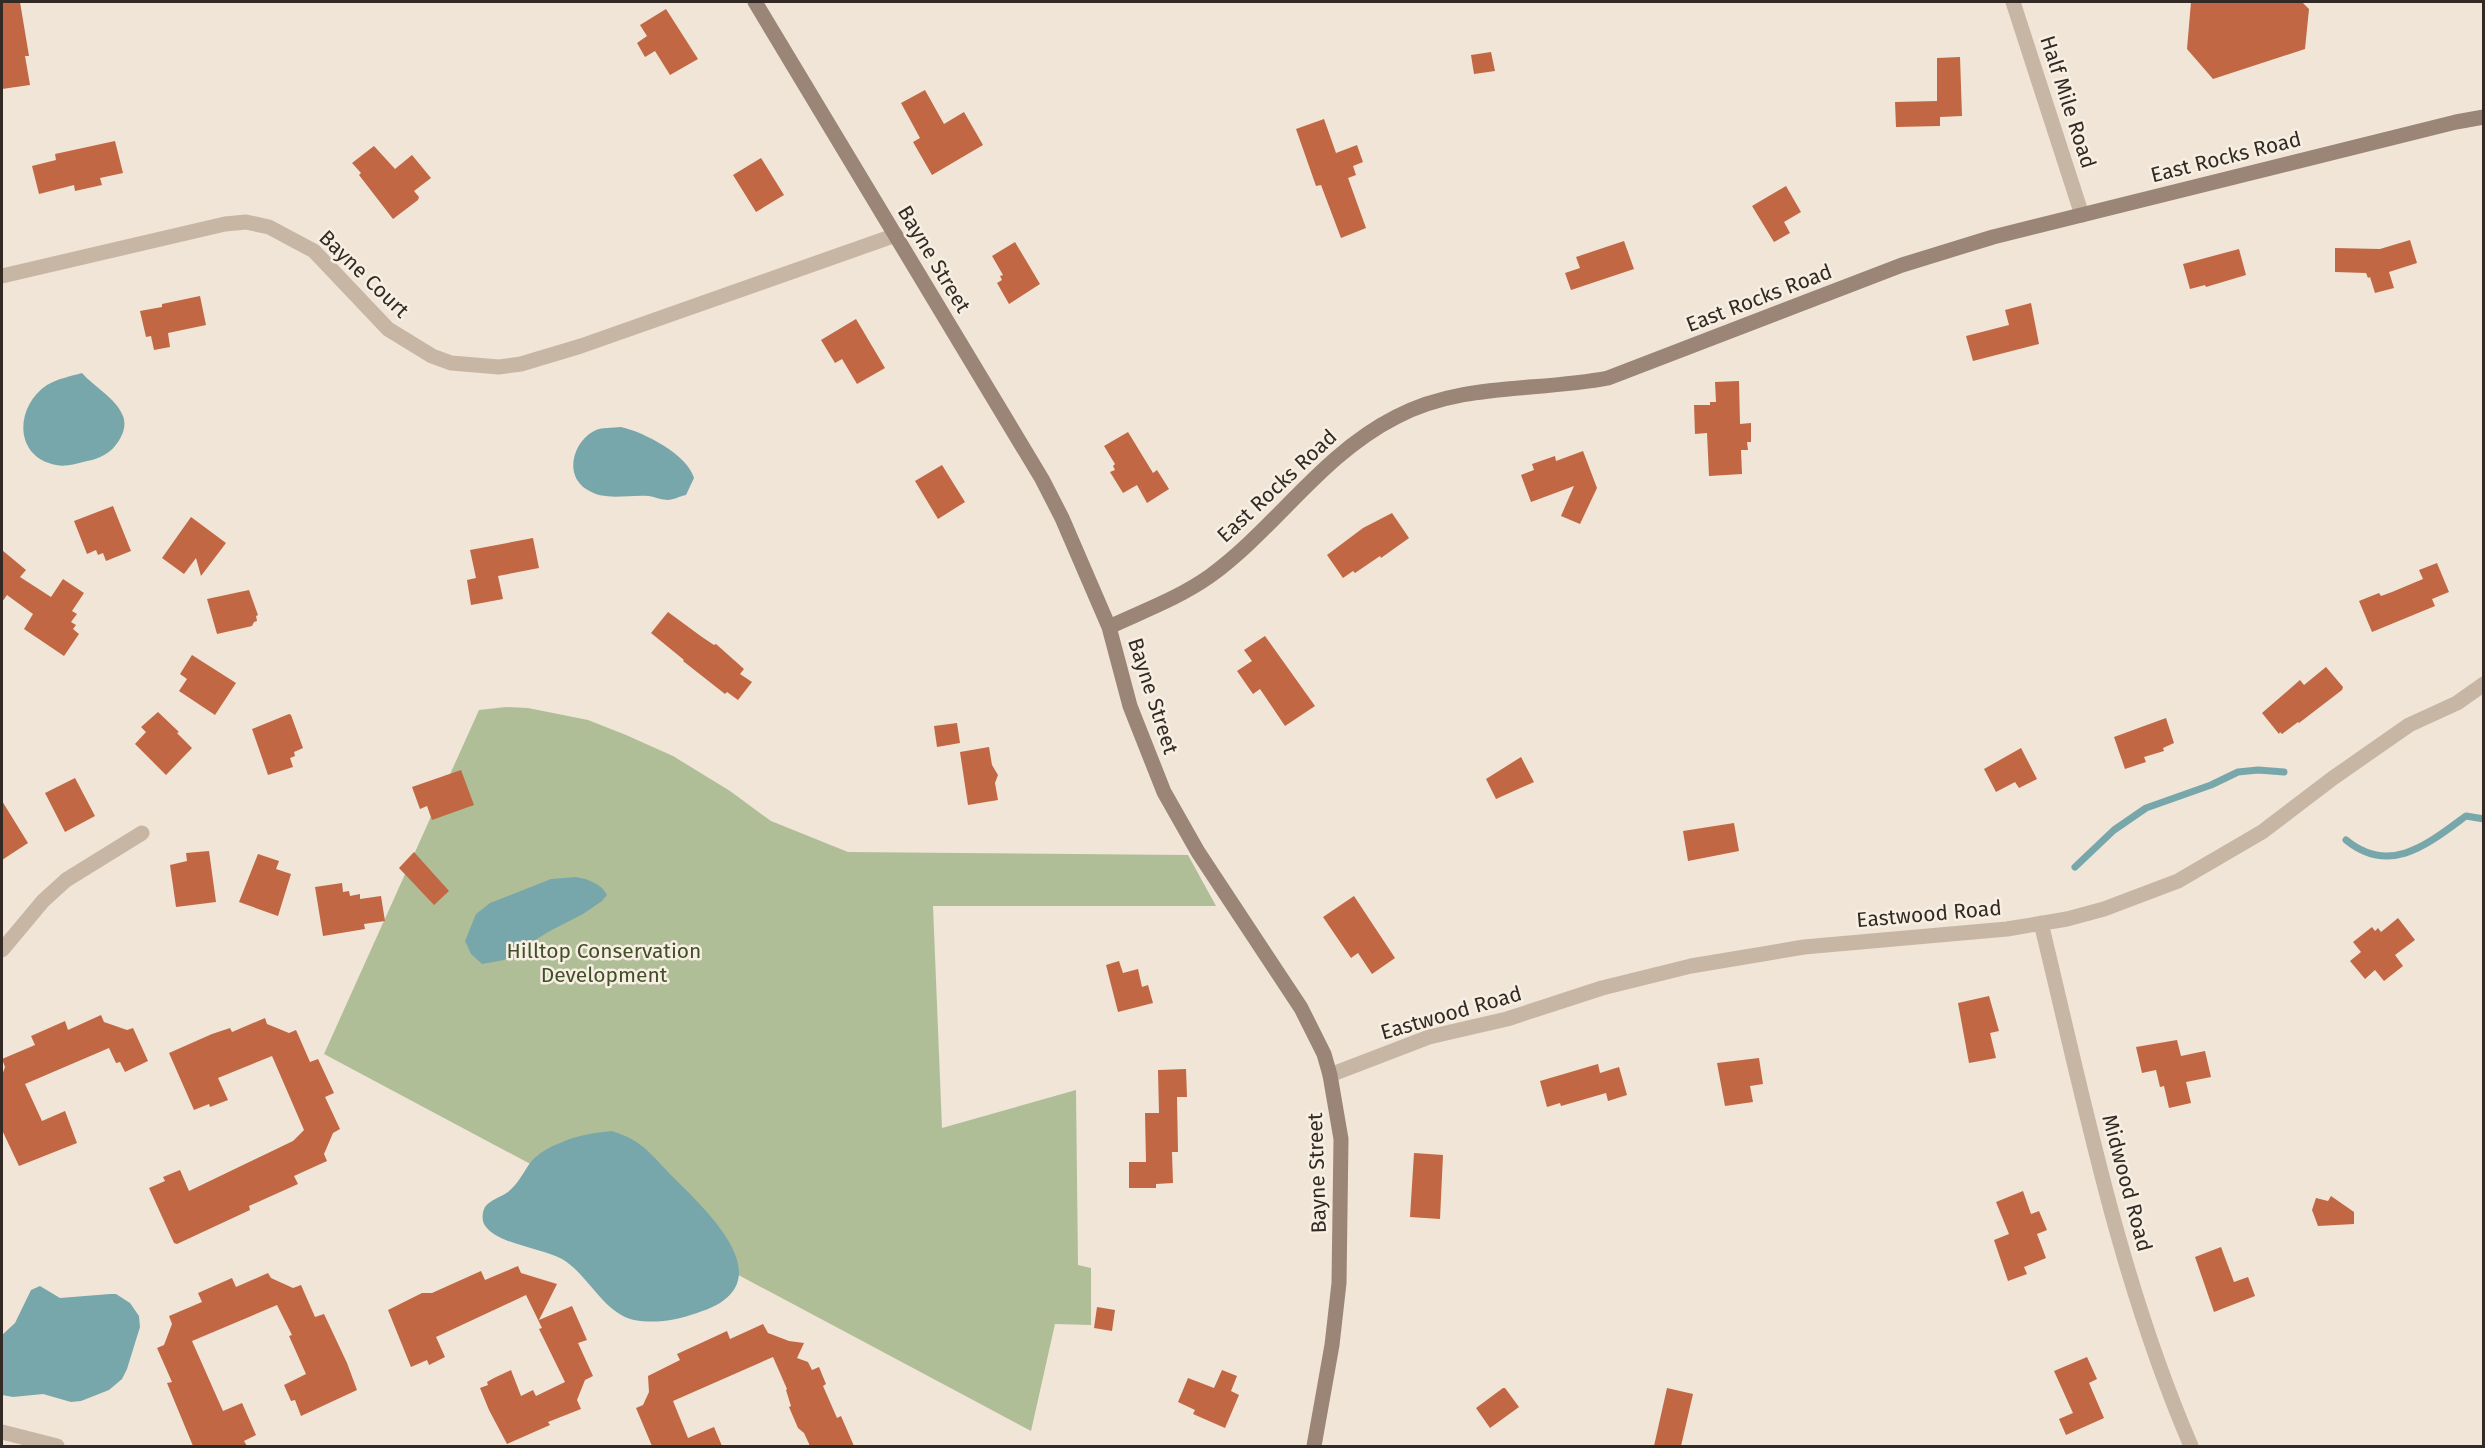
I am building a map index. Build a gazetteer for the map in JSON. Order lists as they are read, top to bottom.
{
  "streets": {
    "street": [
      "Half Mile Road",
      "East Rocks Road",
      "Bayne Street",
      "Bayne Court",
      "Eastwood Road",
      "Midwood Road"
    ]
  },
  "crossings": [
    ["Half Mile Road", "East Rocks Road"],
    ["East Rocks Road", "Bayne Street"],
    ["Bayne Street", "Bayne Court"],
    ["Bayne Street", "Eastwood Road"],
    ["Eastwood Road", "Midwood Road"]
  ],
  "parks": ["Hilltop Conservation Development"]
}
